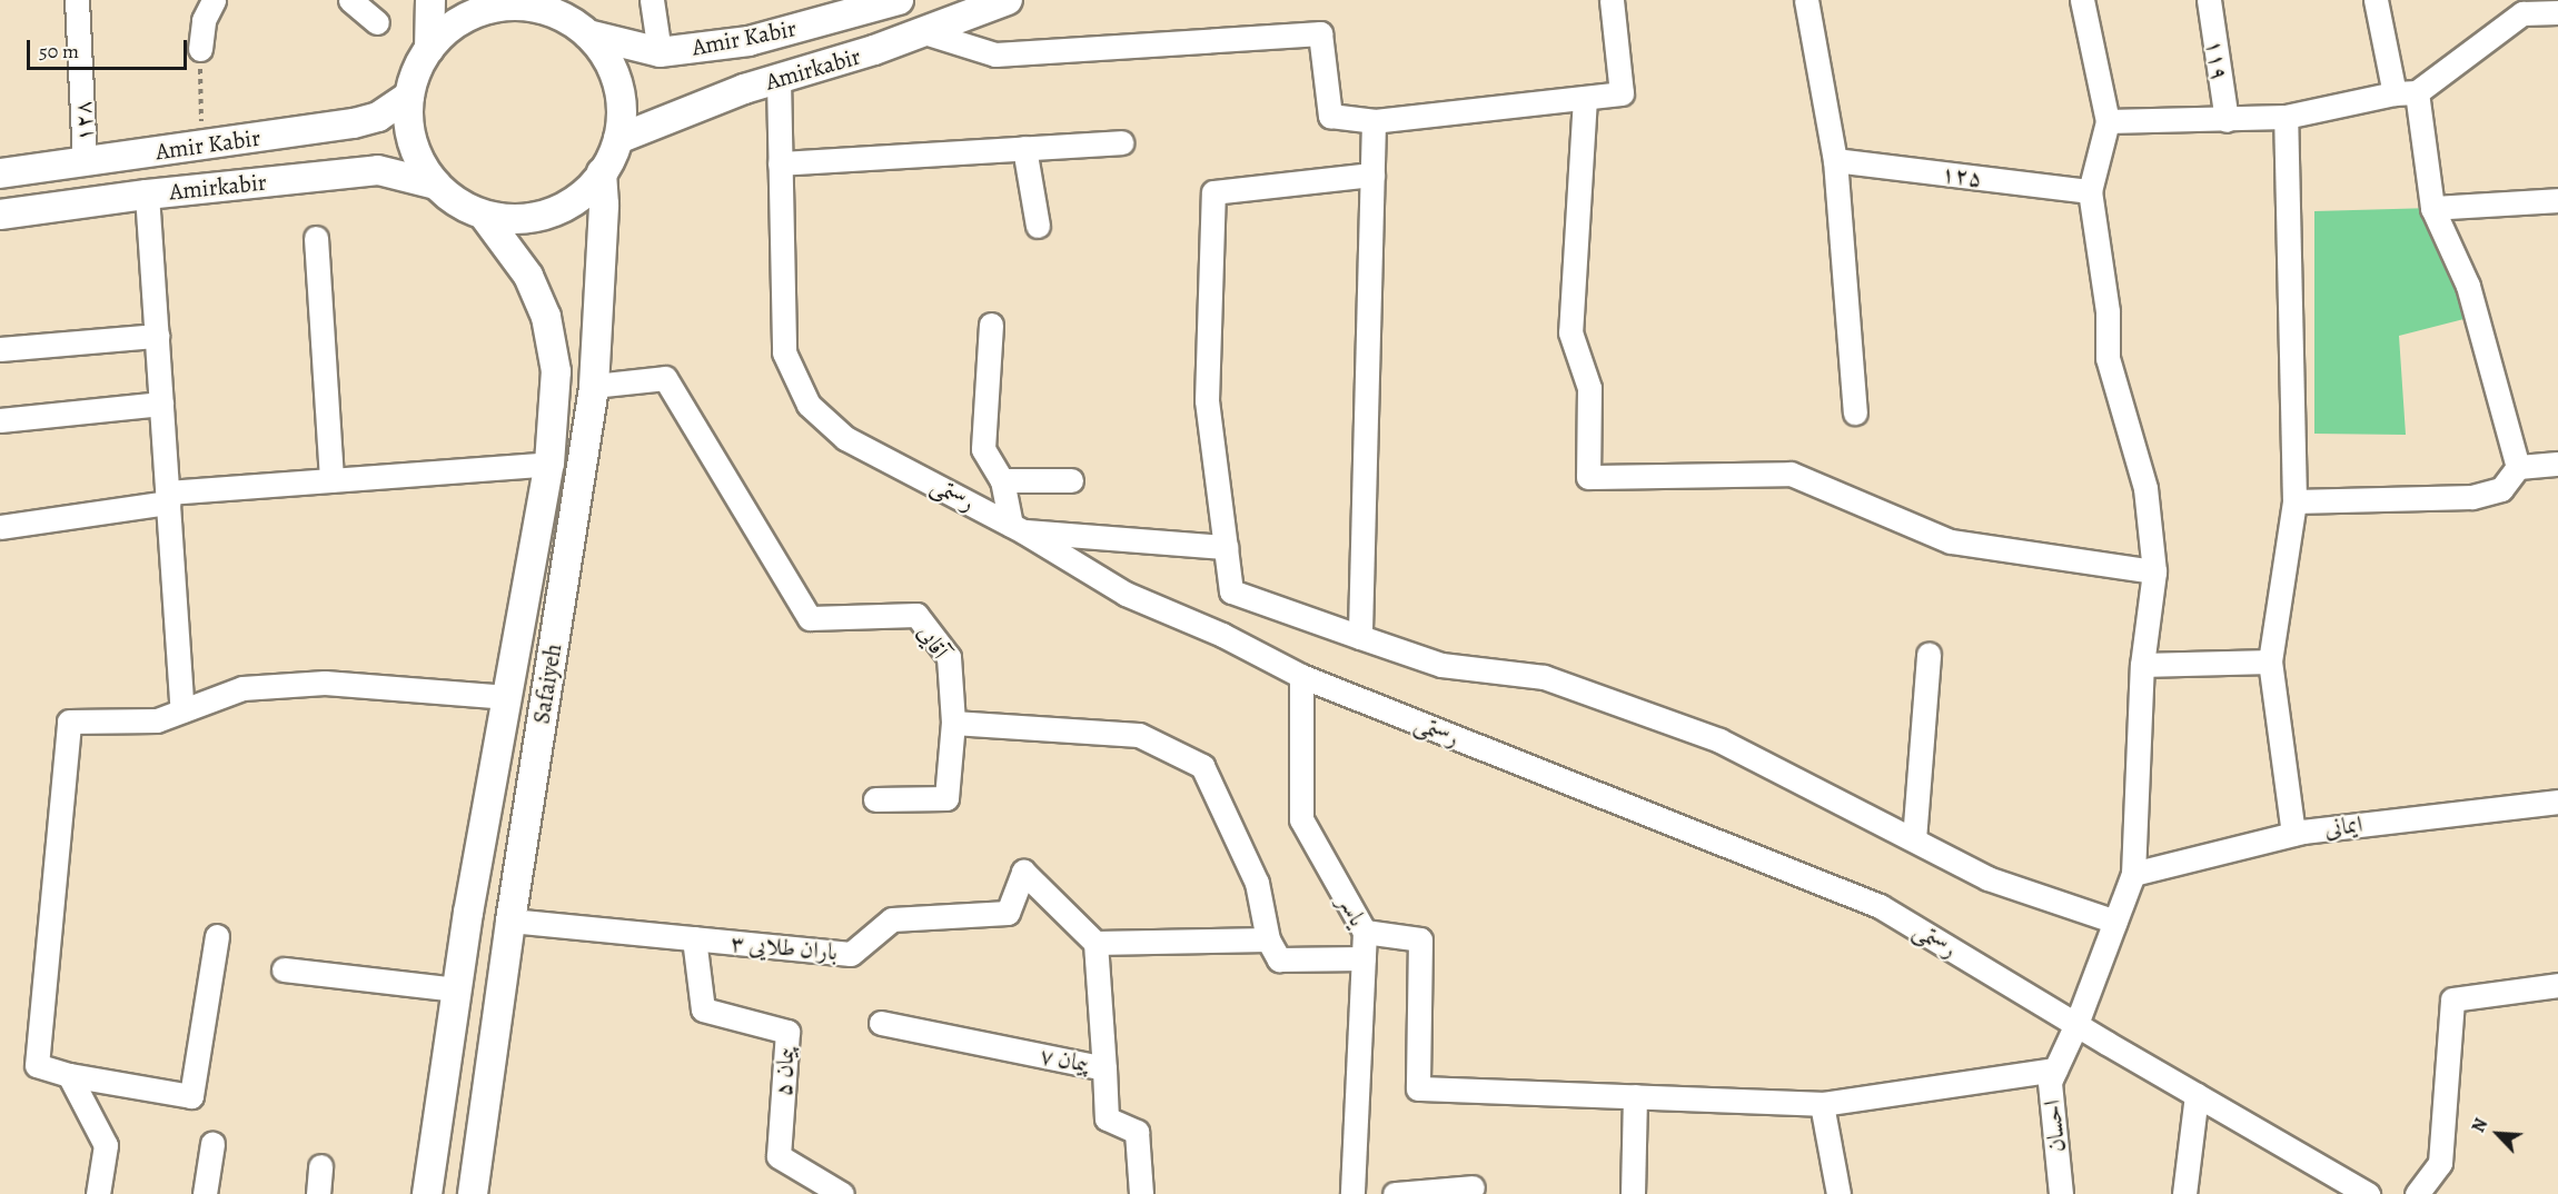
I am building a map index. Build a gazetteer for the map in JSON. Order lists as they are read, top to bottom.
{
  "streets": {
    "main road": ["Amir Kabir", "Amirkabir", "Safaiyeh"],
    "street": [
      "۱۱۹",
      "۱۲۸",
      "۱۲۵",
      "رستمی",
      "آقایی",
      "ایمانی",
      "یاسر",
      "باران طلایی ۳",
      "پیمان ۷",
      "پیمان ۵",
      "احسان"
    ]
  },
  "crossings": [
    ["Amir Kabir", "Amirkabir"],
    ["Amir Kabir", "۱۲۸"],
    ["Amir Kabir", "Safaiyeh"],
    ["Amirkabir", "رستمی"],
    ["Amirkabir", "Safaiyeh"],
    ["۱۲۵", "احسان"],
    ["رستمی", "یاسر"],
    ["رستمی", "احسان"],
    ["آقایی", "Safaiyeh"],
    ["Safaiyeh", "باران طلایی ۳"],
    ["ایمانی", "احسان"],
    ["باران طلایی ۳", "پیمان ۵"]
  ],
  "scale_bar": "50 m",
  "north": "top left"
}
